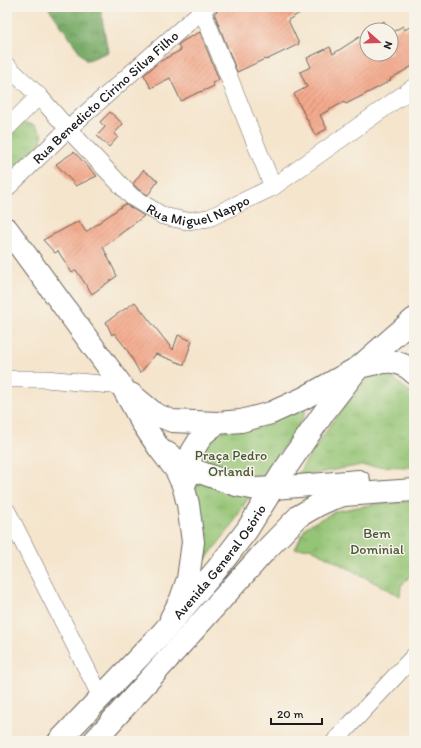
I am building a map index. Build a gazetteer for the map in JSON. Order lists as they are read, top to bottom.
{
  "streets": {
    "main road": ["Avenida General Osório"],
    "street": ["Rua Benedicto Cirino Silva Filho", "Rua Miguel Nappo"]
  },
  "crossings": [
    ["Rua Benedicto Cirino Silva Filho", "Rua Miguel Nappo"]
  ],
  "parks": ["Praça Pedro Orlandi", "Bem Dominial"],
  "scale_bar": "20 m",
  "north": "right"
}
